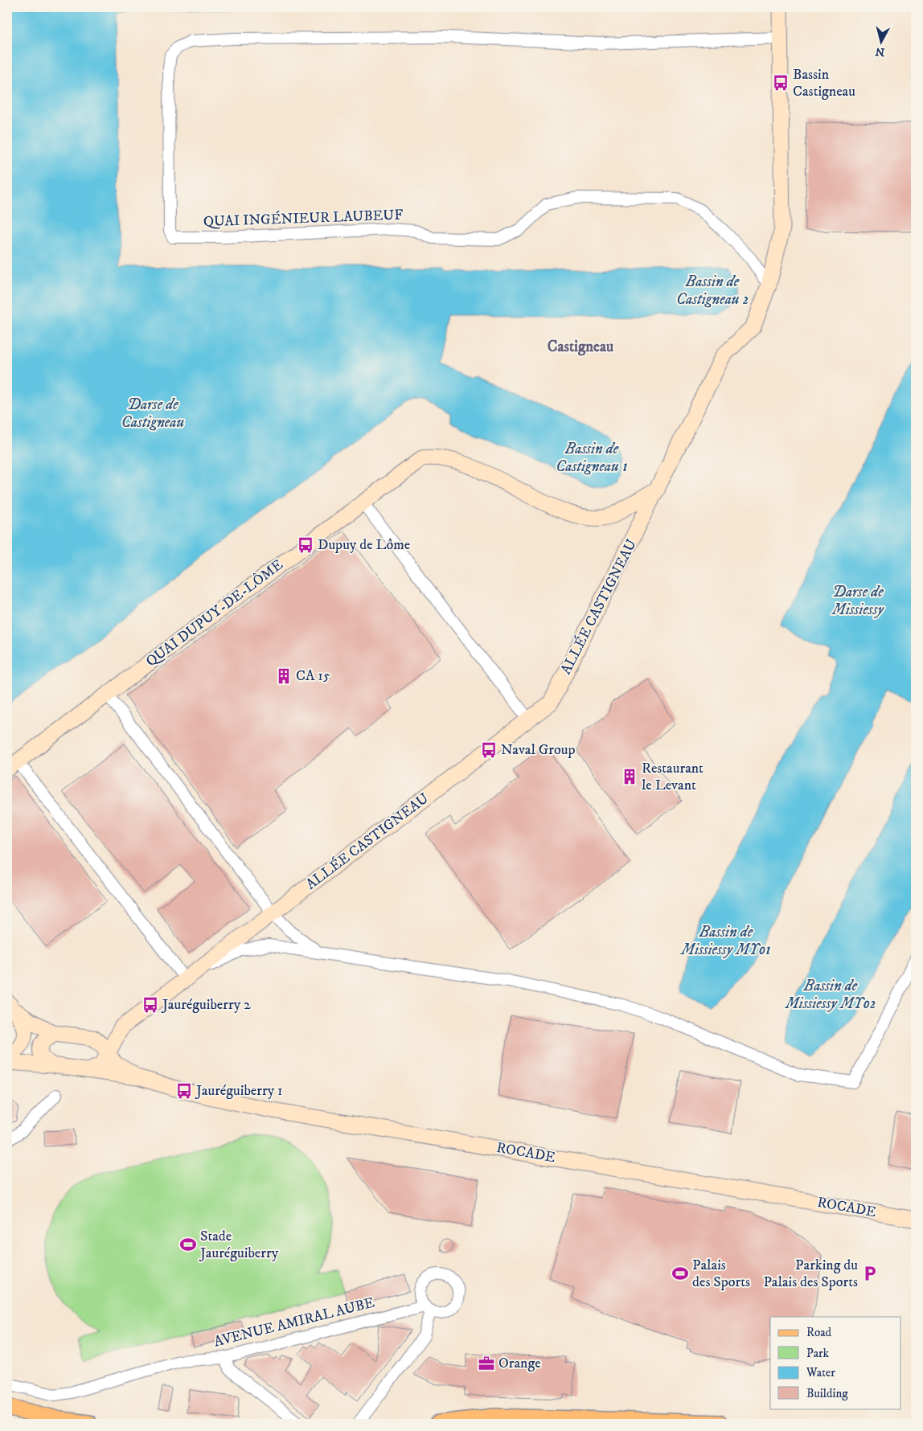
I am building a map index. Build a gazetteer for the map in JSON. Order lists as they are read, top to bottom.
{
  "streets": {
    "street": [
      "QUAI INGÉNIEUR LAUBEUF",
      "ALLÉE CASTIGNEAU",
      "QUAI DUPUY-DE-LÔME",
      "ROCADE",
      "AVENUE AMIRAL AUBE"
    ]
  },
  "crossings": [
    ["QUAI INGÉNIEUR LAUBEUF", "ALLÉE CASTIGNEAU"],
    ["ALLÉE CASTIGNEAU", "QUAI DUPUY-DE-LÔME"]
  ],
  "districts": ["Castigneau"],
  "water": [
    "Bassin de Castigneau 2",
    "Darse de Castigneau",
    "Bassin de Castigneau 1",
    "Darse de Missiessy",
    "Bassin de Missiessy MY01",
    "Bassin de Missiessy MY02"
  ],
  "places": {
    "bus stop": [
      "Bassin Castigneau",
      "Dupuy de Lôme",
      "Naval Group",
      "Jauréguiberry 2",
      "Jauréguiberry 1"
    ],
    "building": ["CA 15", "Restaurant le Levant"],
    "sports": ["Stade Jauréguiberry", "Palais des Sports"],
    "parking": ["Parking du Palais des Sports"],
    "office": ["Orange"]
  },
  "legend": [
    "Road",
    "Park",
    "Water",
    "Building"
  ],
  "north": "bottom"
}
